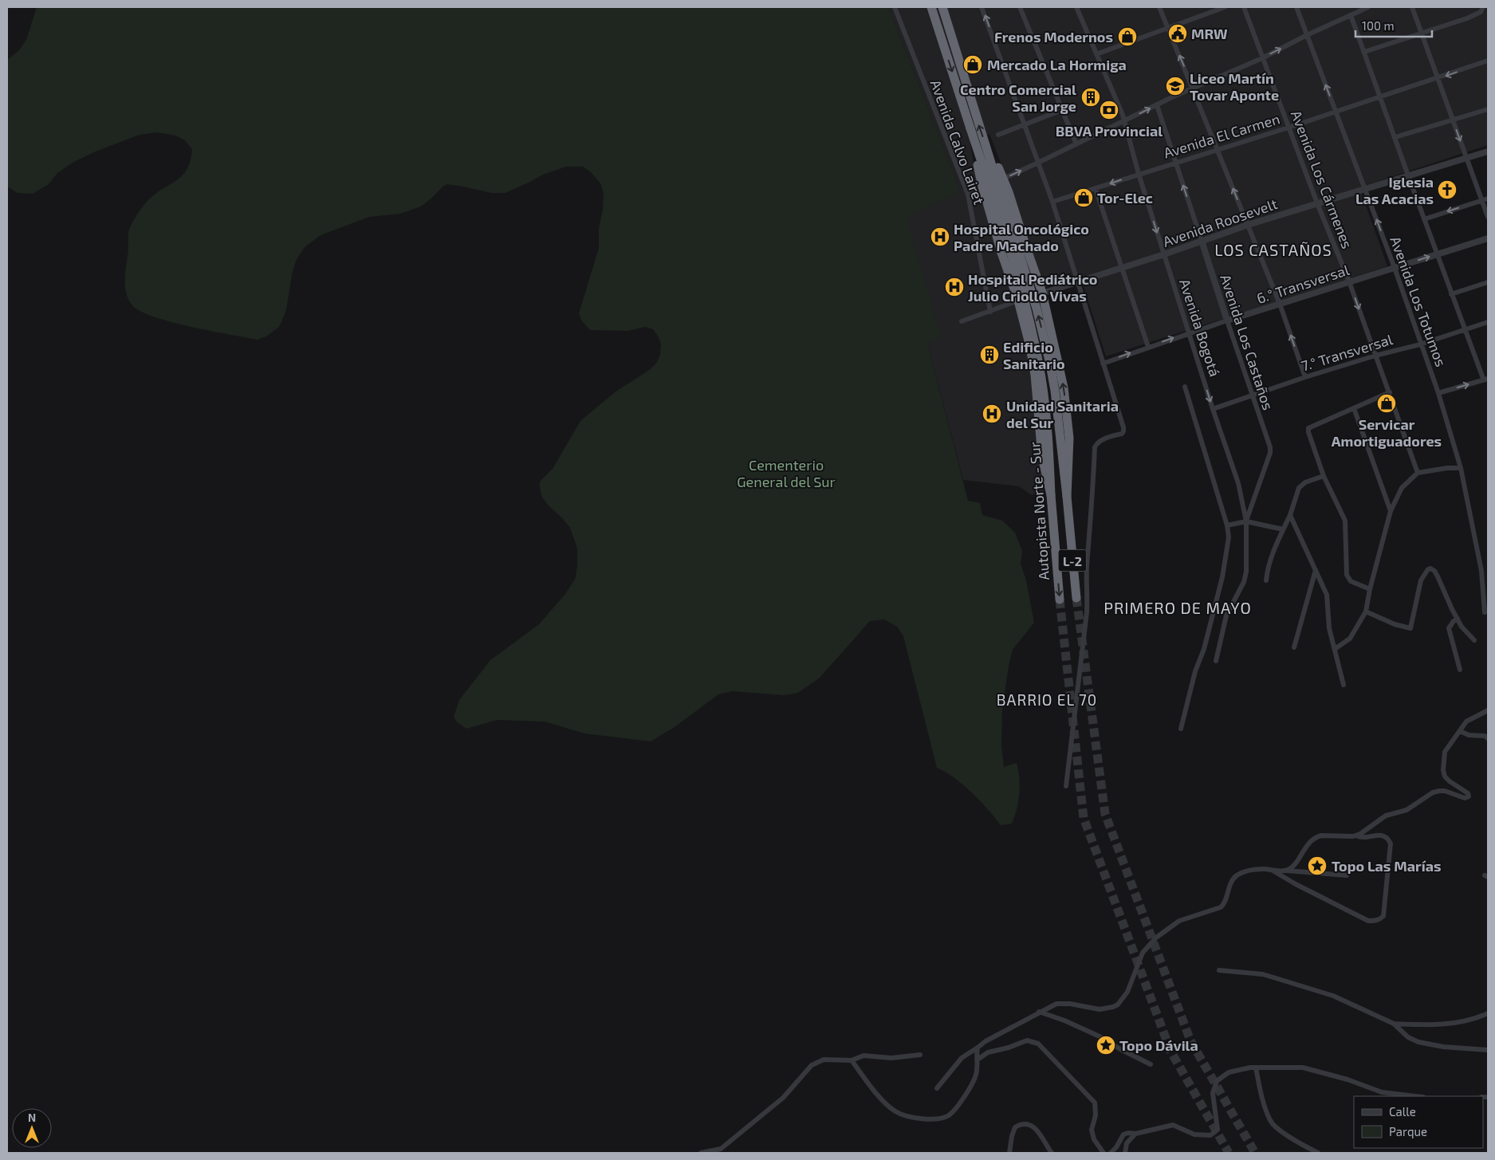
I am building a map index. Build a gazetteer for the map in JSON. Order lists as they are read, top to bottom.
{
  "streets": {
    "highway": ["Autopista Norte - Sur", "L-2"],
    "street": [
      "Avenida El Carmen",
      "Avenida Calvo Lairet",
      "Avenida Los Cármenes",
      "Avenida Roosevelt",
      "6.° Transversal",
      "Avenida Los Totumos",
      "Avenida Bogotá",
      "Avenida Los Castaños",
      "7.° Transversal"
    ]
  },
  "crossings": [
    ["Avenida El Carmen", "Avenida Los Cármenes"],
    ["Avenida El Carmen", "Avenida Los Totumos"],
    ["Avenida El Carmen", "Avenida Bogotá"],
    ["Avenida El Carmen", "Avenida Los Castaños"],
    ["Avenida Calvo Lairet", "Avenida Roosevelt"],
    ["Avenida Los Cármenes", "Avenida Roosevelt"],
    ["Avenida Los Cármenes", "6.° Transversal"],
    ["Avenida Los Cármenes", "7.° Transversal"],
    ["Avenida Roosevelt", "Avenida Los Totumos"],
    ["Avenida Roosevelt", "Avenida Bogotá"],
    ["Avenida Roosevelt", "Avenida Los Castaños"],
    ["6.° Transversal", "Avenida Los Totumos"],
    ["6.° Transversal", "Avenida Bogotá"],
    ["6.° Transversal", "Avenida Los Castaños"],
    ["Avenida Los Totumos", "7.° Transversal"],
    ["Avenida Bogotá", "Avenida Los Castaños"],
    ["Avenida Bogotá", "7.° Transversal"],
    ["Avenida Los Castaños", "7.° Transversal"]
  ],
  "districts": ["LOS CASTAÑOS", "PRIMERO DE MAYO", "BARRIO EL 70"],
  "parks": ["Cementerio General del Sur"],
  "places": {
    "public building": ["MRW"],
    "shop": [
      "Frenos Modernos",
      "Mercado La Hormiga",
      "Tor-Elec",
      "Servicar Amortiguadores"
    ],
    "school or university": ["Liceo Martín Tovar Aponte"],
    "building": ["Centro Comercial San Jorge", "Edificio Sanitario"],
    "bank": ["BBVA Provincial"],
    "church": ["Iglesia Las Acacias"],
    "hospital": ["Hospital Oncológico Padre Machado", "Hospital Pediátrico Julio Criollo Vivas", "Unidad Sanitaria del Sur"],
    "place": ["Topo Las Marías", "Topo Dávila"]
  },
  "legend": ["Calle", "Parque"],
  "scale_bar": "100 m",
  "north": "top"
}
